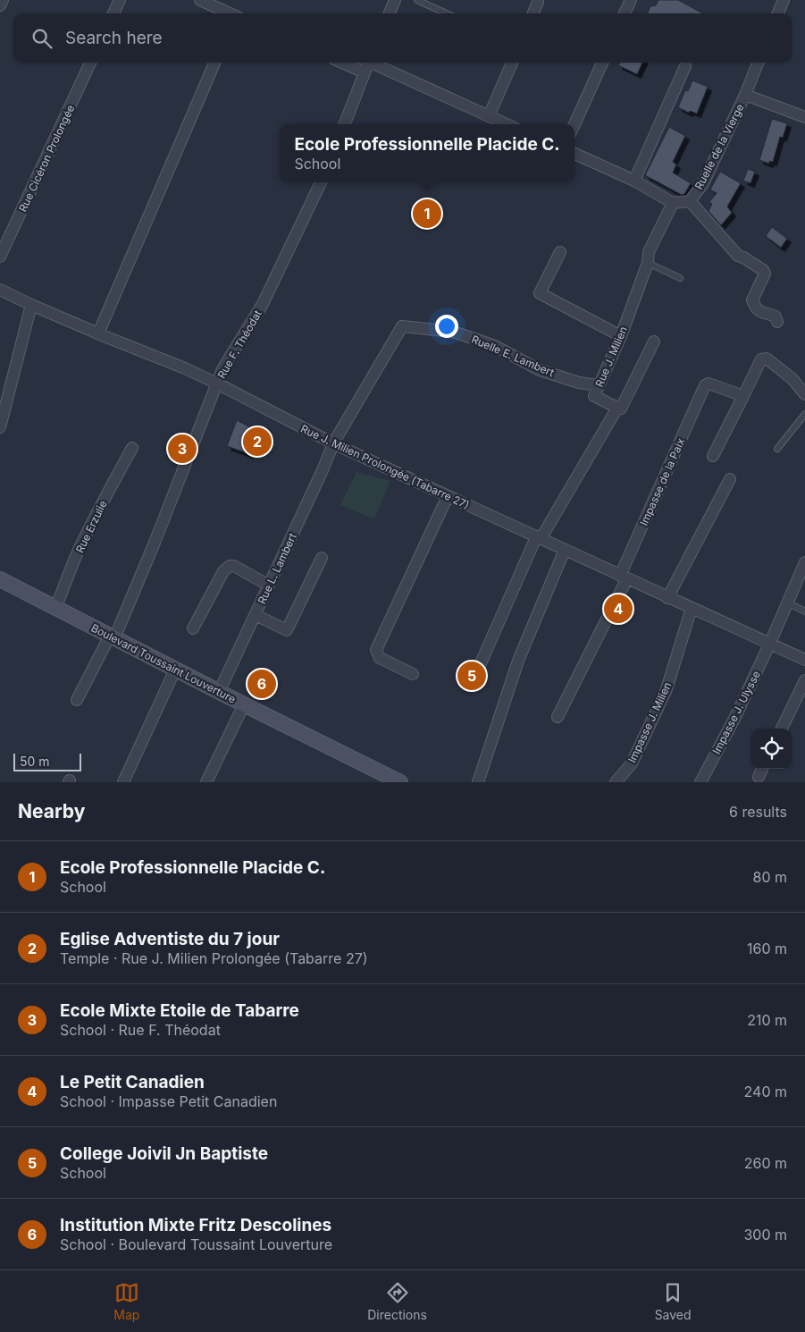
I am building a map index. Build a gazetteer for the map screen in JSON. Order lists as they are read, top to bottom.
{
  "streets": {
    "main road": ["Boulevard Toussaint Louverture"],
    "street": [
      "Ruelle de la Vierge",
      "Rue Cicéron Prolongée",
      "Rue F. Théodat",
      "Ruelle E. Lambert",
      "Rue J. Milien",
      "Rue J. Milien Prolongée (Tabarre 27)",
      "Impasse de la Paix",
      "Rue Erzulie",
      "Rue L. Lambert",
      "Impasse J. Ulysse",
      "Impasse J. Milien"
    ]
  },
  "crossings": [
    ["Ruelle de la Vierge", "Rue J. Milien"],
    ["Rue F. Théodat", "Rue J. Milien Prolongée (Tabarre 27)"],
    ["Rue F. Théodat", "Boulevard Toussaint Louverture"],
    ["Ruelle E. Lambert", "Rue J. Milien"],
    ["Ruelle E. Lambert", "Rue J. Milien Prolongée (Tabarre 27)"],
    ["Ruelle E. Lambert", "Rue L. Lambert"],
    ["Rue J. Milien Prolongée (Tabarre 27)", "Impasse de la Paix"],
    ["Rue J. Milien Prolongée (Tabarre 27)", "Rue L. Lambert"],
    ["Rue J. Milien Prolongée (Tabarre 27)", "Impasse J. Ulysse"],
    ["Rue J. Milien Prolongée (Tabarre 27)", "Impasse J. Milien"],
    ["Rue Erzulie", "Boulevard Toussaint Louverture"],
    ["Rue L. Lambert", "Boulevard Toussaint Louverture"]
  ],
  "scale_bar": "50 m",
  "page": {
    "search": "Search here",
    "popup": ["Ecole Professionnelle Placide C.", "School"],
    "pins": [
      "1",
      "2",
      "3",
      "4",
      "5",
      "6"
    ],
    "scale": "50 m",
    "heading": ["Nearby", "6 results"],
    "list": [
      {
        "mark": "1",
        "name": "Ecole Professionnelle Placide C.",
        "note": "School",
        "value": "80 m"
      },
      {
        "mark": "2",
        "name": "Eglise Adventiste du 7 jour",
        "note": "Temple · Rue J. Milien Prolongée (Tabarre 27)",
        "value": "160 m"
      },
      {
        "mark": "3",
        "name": "Ecole Mixte Etoile de Tabarre",
        "note": "School · Rue F. Théodat",
        "value": "210 m"
      },
      {
        "mark": "4",
        "name": "Le Petit Canadien",
        "note": "School · Impasse Petit Canadien",
        "value": "240 m"
      },
      {
        "mark": "5",
        "name": "College Joivil Jn Baptiste",
        "note": "School",
        "value": "260 m"
      },
      {
        "mark": "6",
        "name": "Institution Mixte Fritz Descolines",
        "note": "School · Boulevard Toussaint Louverture",
        "value": "300 m"
      }
    ],
    "nav": ["Map", "Directions", "Saved"]
  }
}
